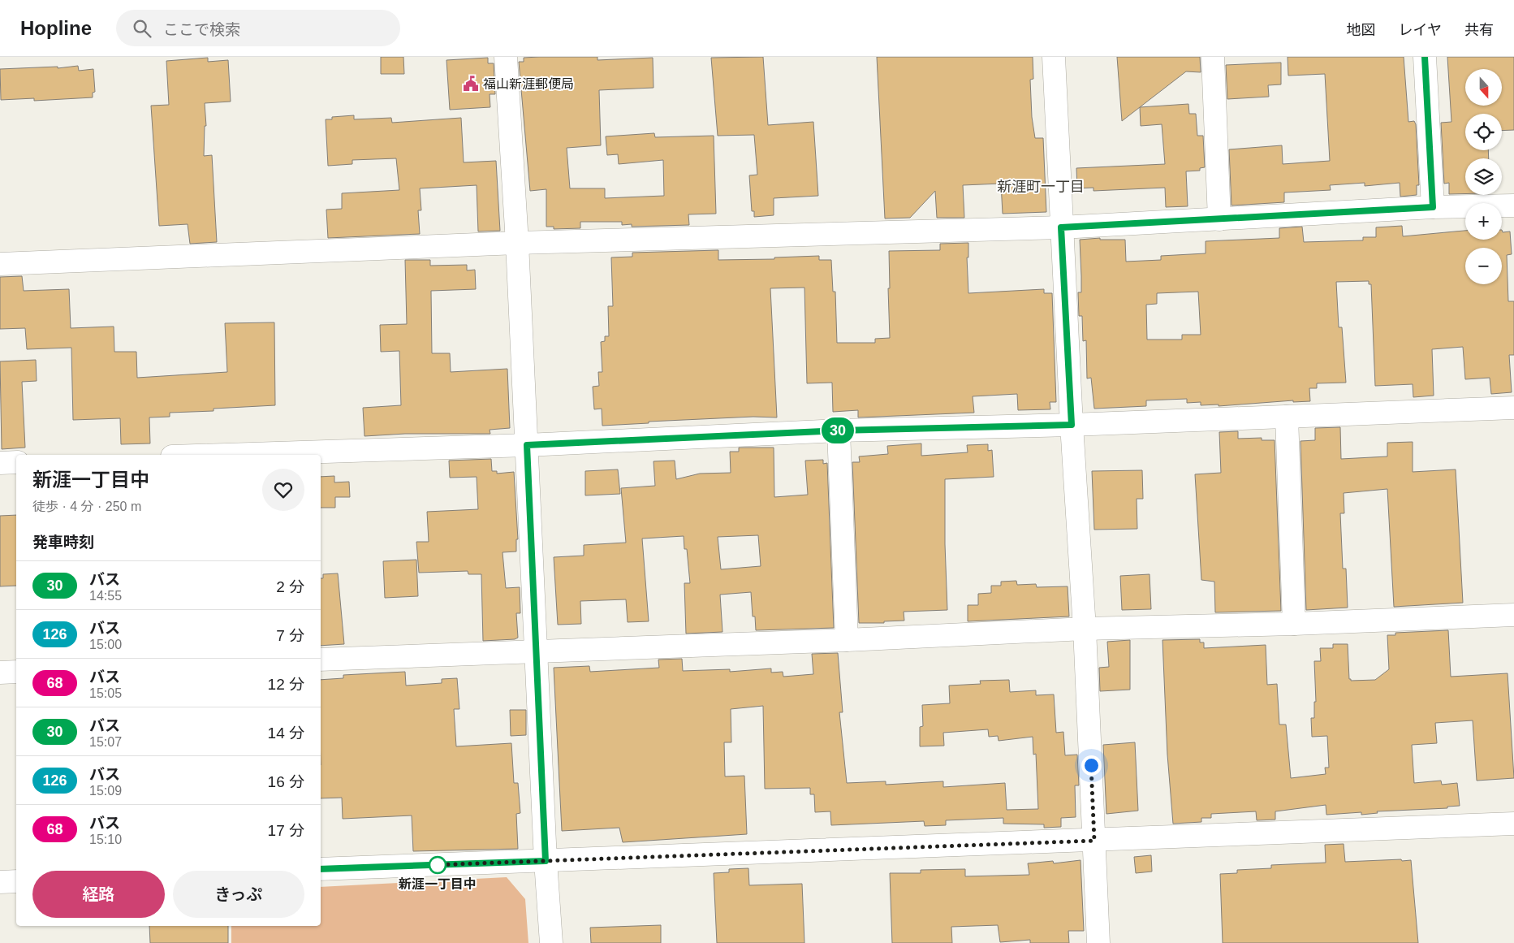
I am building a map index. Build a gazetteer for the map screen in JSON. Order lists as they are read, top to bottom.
{
  "districts": ["新涯町一丁目"],
  "places": {
    "public building": ["福山新涯郵便局"],
    "other": ["新涯一丁目中"]
  },
  "lines": ["bus line 30"],
  "north": "bottom",
  "page": {
    "header": "Hopline",
    "search": "ここで検索",
    "nav": ["地図", "レイヤ", "共有"],
    "on_map": "30",
    "map_buttons": ["+", "−"],
    "heading": [
      ["新涯一丁目中", "徒歩 · 4 分 · 250 m"],
      "発車時刻"
    ],
    "list": [
      {
        "mark": "30",
        "name": "バス",
        "note": "14:55",
        "value": "2 分"
      },
      {
        "mark": "126",
        "name": "バス",
        "note": "15:00",
        "value": "7 分"
      },
      {
        "mark": "68",
        "name": "バス",
        "note": "15:05",
        "value": "12 分"
      },
      {
        "mark": "30",
        "name": "バス",
        "note": "15:07",
        "value": "14 分"
      },
      {
        "mark": "126",
        "name": "バス",
        "note": "15:09",
        "value": "16 分"
      },
      {
        "mark": "68",
        "name": "バス",
        "note": "15:10",
        "value": "17 分"
      }
    ],
    "buttons": ["経路", "きっぷ"]
  }
}
